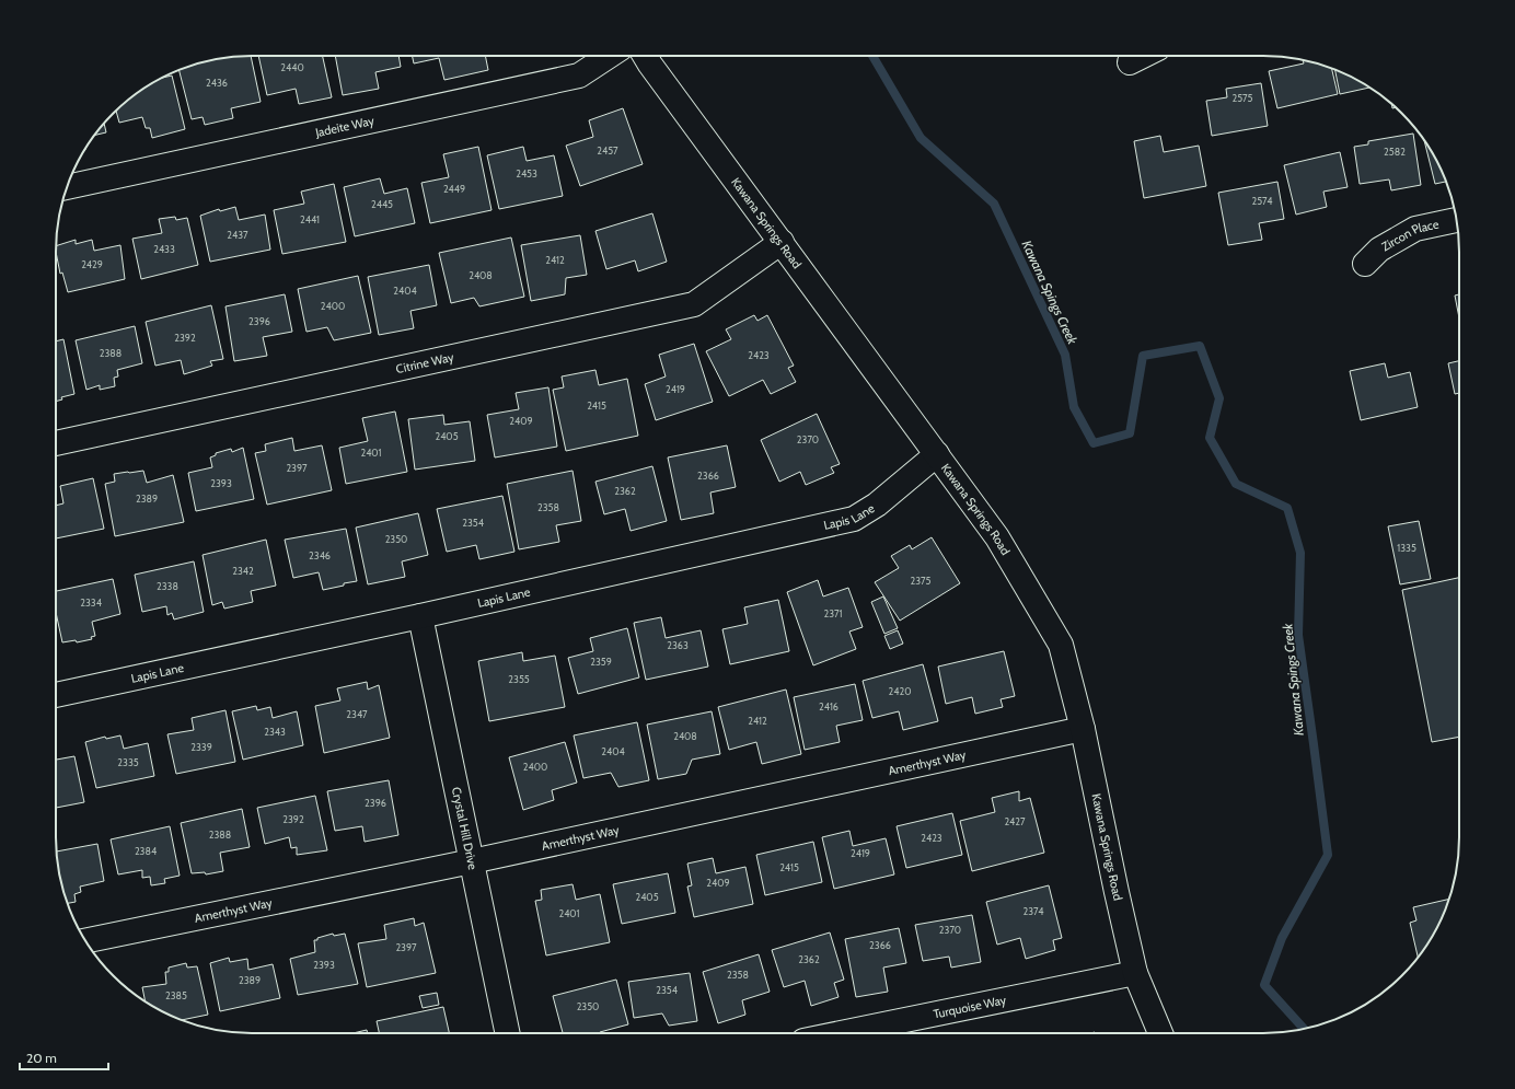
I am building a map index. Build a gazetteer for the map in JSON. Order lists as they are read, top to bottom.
{
  "streets": {
    "street": [
      "Jadeite Way",
      "Kawana Springs Road",
      "Zircon Place",
      "Citrine Way",
      "Lapis Lane",
      "Amerthyst Way",
      "Crystal Hill Drive",
      "Turquoise Way"
    ]
  },
  "crossings": [
    ["Kawana Springs Road", "Citrine Way"],
    ["Kawana Springs Road", "Lapis Lane"],
    ["Kawana Springs Road", "Amerthyst Way"],
    ["Kawana Springs Road", "Turquoise Way"],
    ["Lapis Lane", "Crystal Hill Drive"],
    ["Amerthyst Way", "Crystal Hill Drive"]
  ],
  "water": ["Kawana Spings Creek"],
  "house_numbers": [
    "2440",
    "2436",
    "2575",
    "2457",
    "2582",
    "2453",
    "2449",
    "2574",
    "2445",
    "2441",
    "2437",
    "2433",
    "2412",
    "2429",
    "2408",
    "2404",
    "2400",
    "2396",
    "2392",
    "2388",
    "2423",
    "2419",
    "2415",
    "2409",
    "2405",
    "2370",
    "2401",
    "2397",
    "2366",
    "2393",
    "2362",
    "2389",
    "2358",
    "2354",
    "2350",
    "1335",
    "2346",
    "2342",
    "2375",
    "2338",
    "2334",
    "2371",
    "2363",
    "2359",
    "2355",
    "2420",
    "2416",
    "2347",
    "2412",
    "2343",
    "2408",
    "2339",
    "2404",
    "2335",
    "2400",
    "2396",
    "2392",
    "2427",
    "2388",
    "2423",
    "2384",
    "2419",
    "2415",
    "2409",
    "2405",
    "2374",
    "2401",
    "2370",
    "2366",
    "2397",
    "2362",
    "2393",
    "2358",
    "2389",
    "2354",
    "2385",
    "2350"
  ],
  "scale_bar": "20 m"
}
